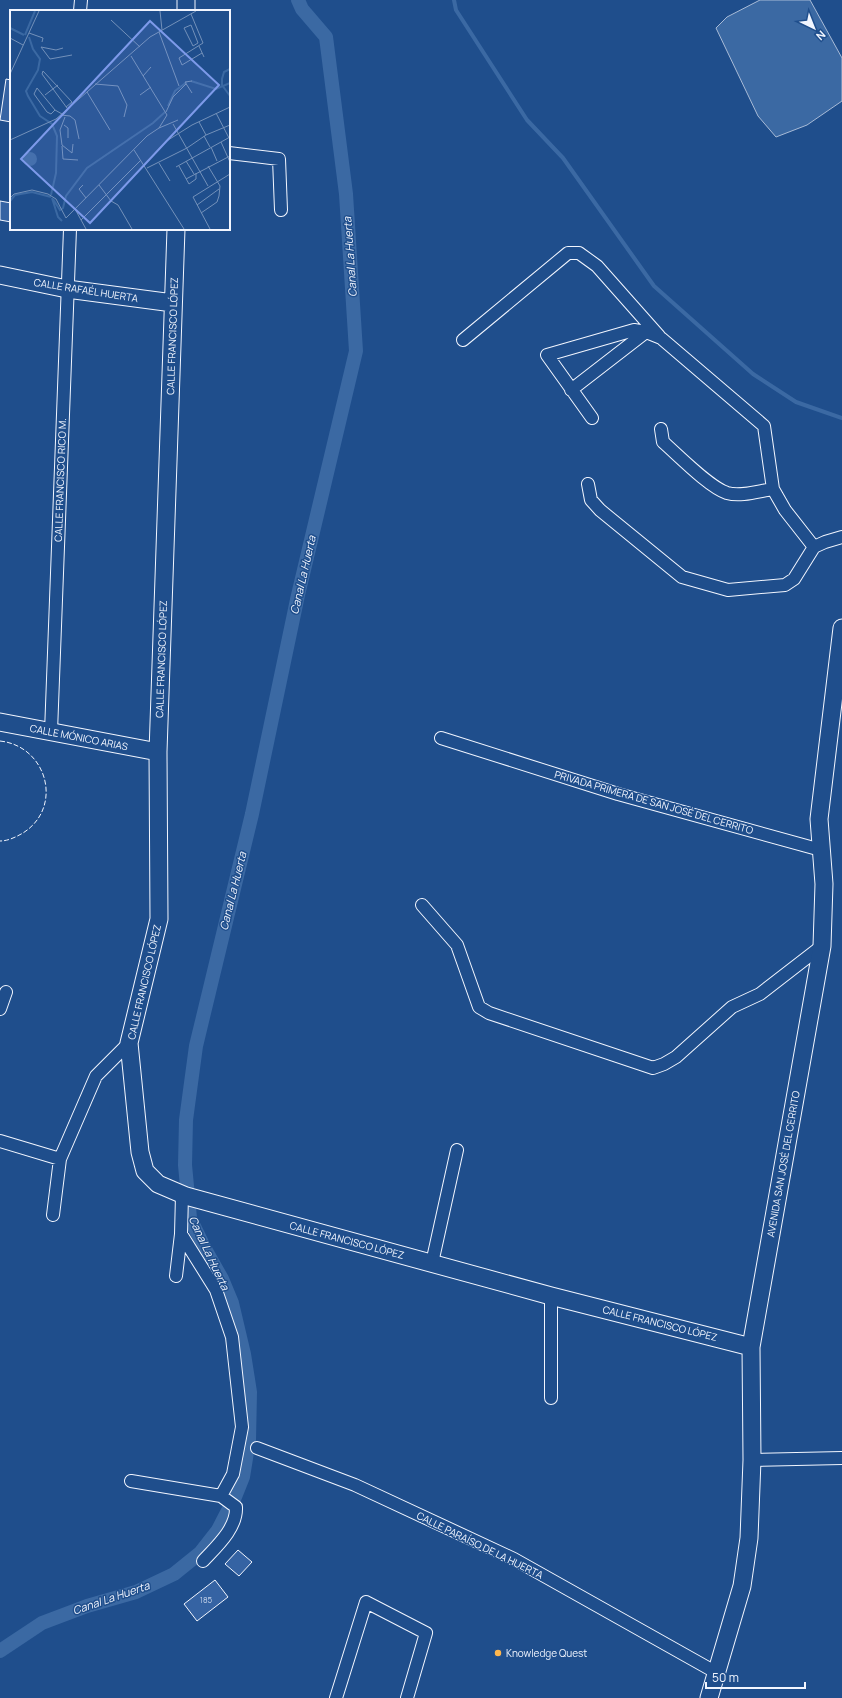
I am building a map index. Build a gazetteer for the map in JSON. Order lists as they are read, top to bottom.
{
  "streets": {
    "street": [
      "CALLE RAFAÉL HUERTA",
      "CALLE FRANCISCO LÓPEZ",
      "CALLE FRANCISCO RICO M.",
      "CALLE MÓNICO ARIAS",
      "PRIVADA PRIMERA DE SAN JOSÉ DEL CERRITO",
      "AVENIDA SAN JOSÉ DEL CERRITO",
      "CALLE PARAÍSO DE LA HUERTA"
    ]
  },
  "crossings": [
    ["CALLE RAFAÉL HUERTA", "CALLE FRANCISCO LÓPEZ"],
    ["CALLE RAFAÉL HUERTA", "CALLE FRANCISCO RICO M."],
    ["CALLE FRANCISCO LÓPEZ", "CALLE MÓNICO ARIAS"],
    ["CALLE FRANCISCO LÓPEZ", "AVENIDA SAN JOSÉ DEL CERRITO"],
    ["CALLE FRANCISCO RICO M.", "CALLE MÓNICO ARIAS"],
    ["PRIVADA PRIMERA DE SAN JOSÉ DEL CERRITO", "AVENIDA SAN JOSÉ DEL CERRITO"],
    ["AVENIDA SAN JOSÉ DEL CERRITO", "CALLE PARAÍSO DE LA HUERTA"]
  ],
  "water": ["Canal La Huerta"],
  "places": ["Knowledge Quest"],
  "house_numbers": ["185"],
  "scale_bar": "50 m",
  "north": "bottom right"
}
